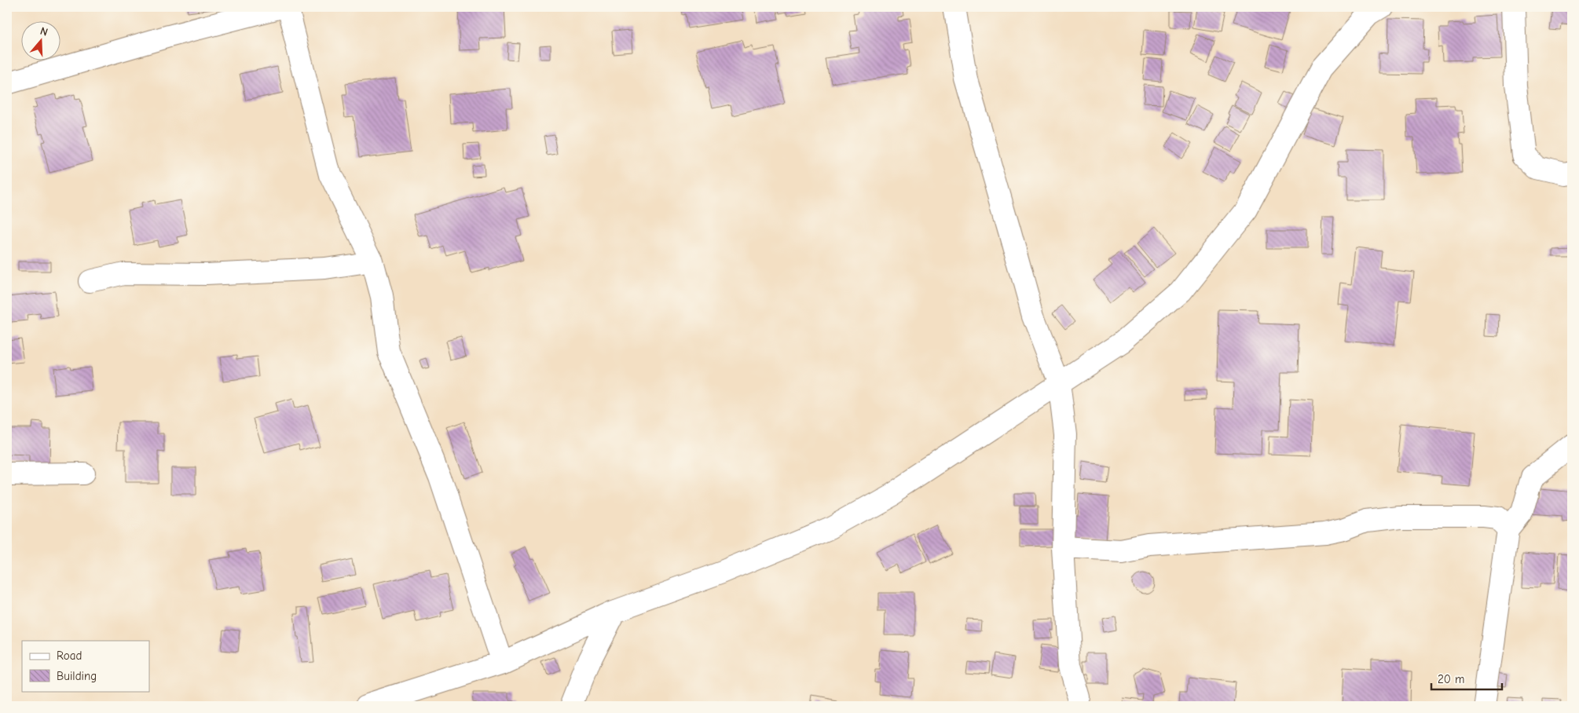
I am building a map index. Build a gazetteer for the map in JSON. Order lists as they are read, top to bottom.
{
  "legend": ["Road", "Building"],
  "scale_bar": "20 m",
  "north": "top"
}
